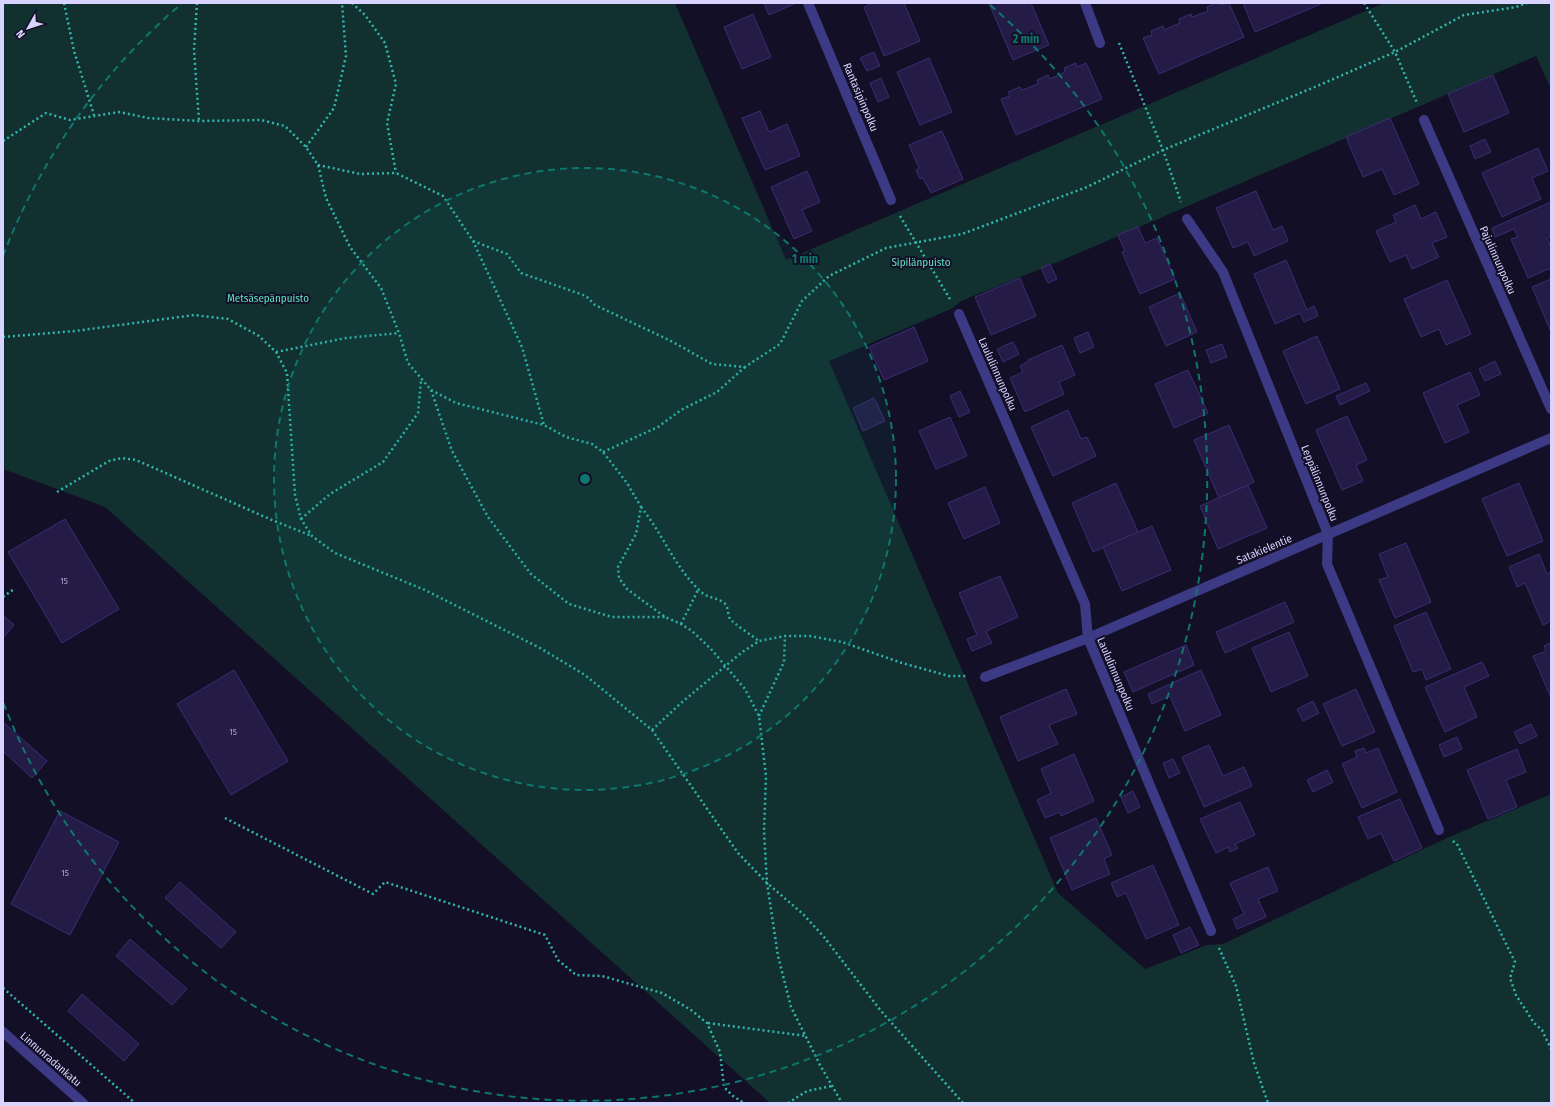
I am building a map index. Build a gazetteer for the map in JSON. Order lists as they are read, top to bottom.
{
  "streets": {
    "street": [
      "Rantasipinpolku",
      "Pajulinnunpolku",
      "Laululinnunpolku",
      "Leppälinnunpolku",
      "Satakielentie",
      "Linnunradankatu"
    ]
  },
  "crossings": [
    ["Laululinnunpolku", "Satakielentie"],
    ["Leppälinnunpolku", "Satakielentie"]
  ],
  "parks": ["Sipilänpuisto", "Metsäsepänpuisto"],
  "house_numbers": ["15", "15", "15"],
  "north": "bottom left",
  "rings": ["2 min", "1 min"]
}
